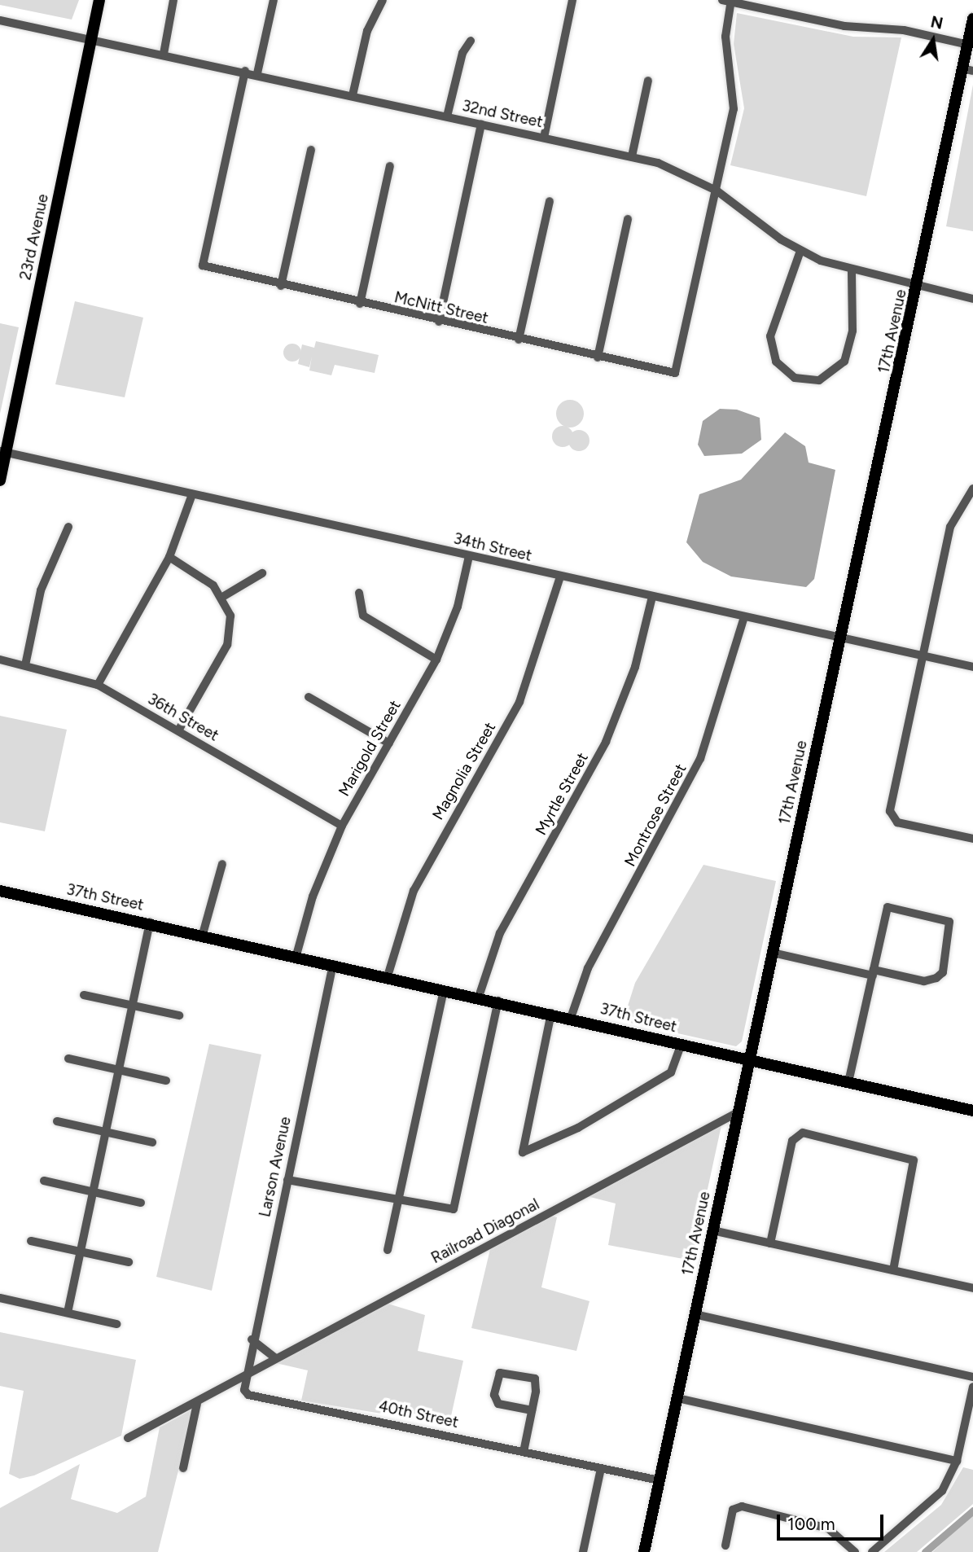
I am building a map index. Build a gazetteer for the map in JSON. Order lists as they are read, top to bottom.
{
  "streets": {
    "main road": ["23rd Avenue", "17th Avenue", "37th Street"],
    "street": [
      "32nd Street",
      "McNitt Street",
      "34th Street",
      "36th Street",
      "Marigold Street",
      "Magnolia Street",
      "Myrtle Street",
      "Montrose Street",
      "Larson Avenue",
      "Railroad Diagonal",
      "40th Street"
    ]
  },
  "crossings": [
    ["32nd Street", "23rd Avenue"],
    ["32nd Street", "McNitt Street"],
    ["32nd Street", "17th Avenue"],
    ["23rd Avenue", "34th Street"],
    ["17th Avenue", "34th Street"],
    ["17th Avenue", "37th Street"],
    ["17th Avenue", "Railroad Diagonal"],
    ["17th Avenue", "40th Street"],
    ["34th Street", "Marigold Street"],
    ["34th Street", "Magnolia Street"],
    ["34th Street", "Myrtle Street"],
    ["34th Street", "Montrose Street"],
    ["36th Street", "Marigold Street"],
    ["Marigold Street", "37th Street"],
    ["Magnolia Street", "37th Street"],
    ["Myrtle Street", "37th Street"],
    ["Montrose Street", "37th Street"],
    ["37th Street", "Larson Avenue"],
    ["Larson Avenue", "Railroad Diagonal"],
    ["Larson Avenue", "40th Street"],
    ["Railroad Diagonal", "40th Street"]
  ],
  "scale_bar": "100 m",
  "north": "top"
}
